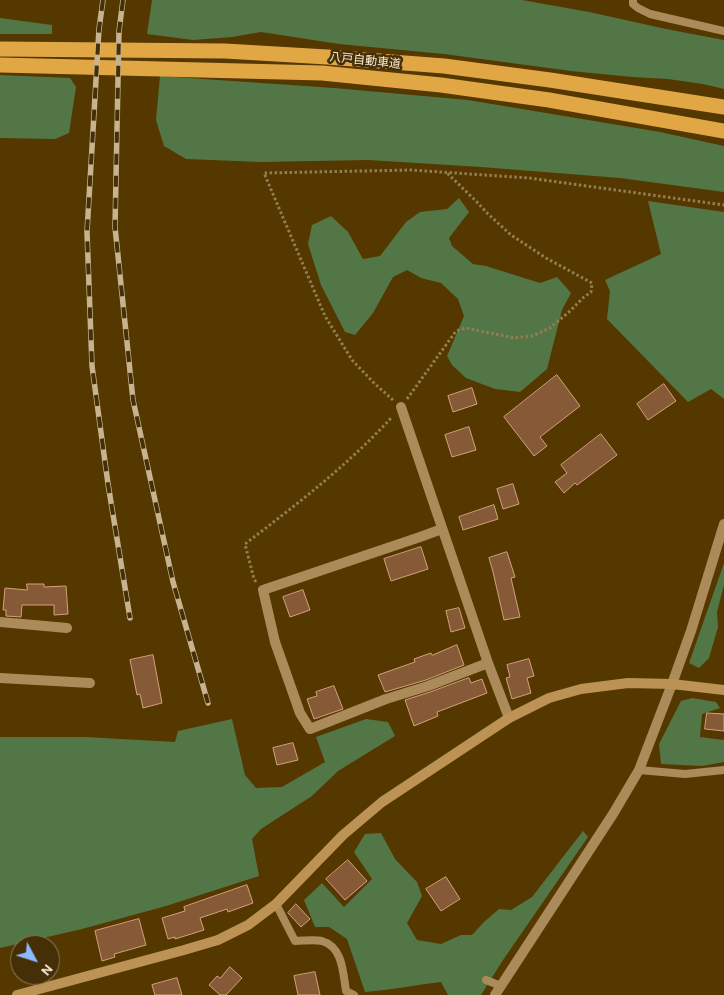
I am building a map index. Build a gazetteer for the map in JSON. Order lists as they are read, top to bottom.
{
  "streets": {
    "highway": ["八戸自動車道"]
  },
  "north": "bottom right"
}
